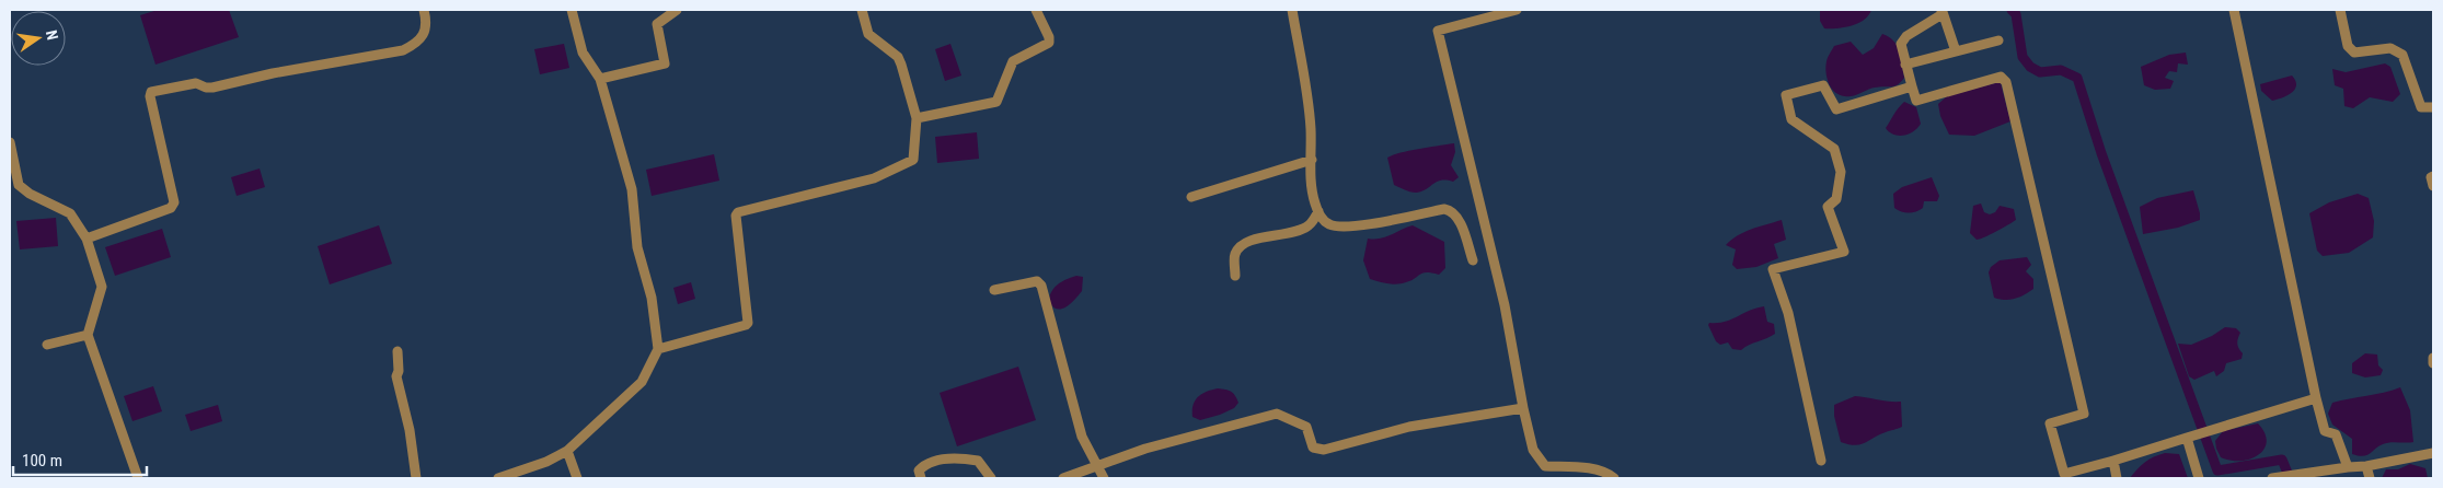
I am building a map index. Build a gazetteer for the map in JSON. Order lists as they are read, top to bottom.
{
  "scale_bar": "100 m",
  "north": "right"
}
